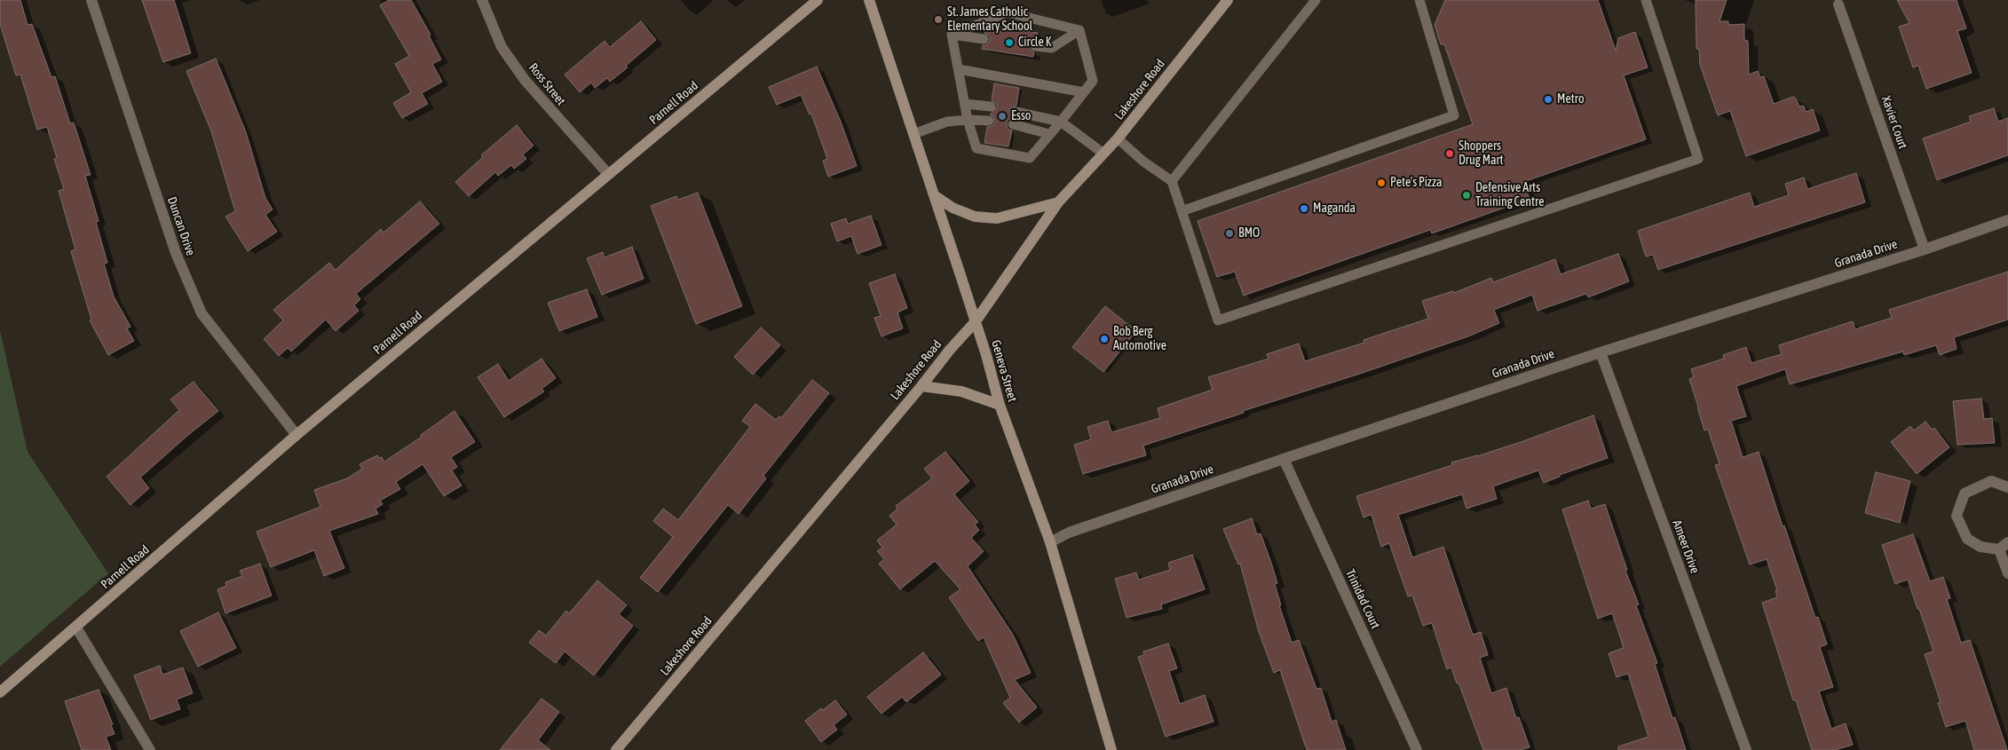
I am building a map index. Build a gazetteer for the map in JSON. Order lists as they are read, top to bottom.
{
  "streets": {
    "main road": ["Lakeshore Road", "Parnell Road", "Geneva Street"],
    "street": [
      "Ross Street",
      "Xavier Court",
      "Duncan Drive",
      "Granada Drive",
      "Ameer Drive",
      "Trinidad Court"
    ]
  },
  "crossings": [
    ["Ross Street", "Parnell Road"],
    ["Lakeshore Road", "Geneva Street"],
    ["Parnell Road", "Duncan Drive"],
    ["Xavier Court", "Granada Drive"],
    ["Granada Drive", "Geneva Street"],
    ["Granada Drive", "Ameer Drive"],
    ["Granada Drive", "Trinidad Court"]
  ],
  "places": [
    "St. James Catholic Elementary School",
    "Circle K",
    "Metro",
    "Esso",
    "Shoppers Drug Mart",
    "Pete's Pizza",
    "Defensive Arts Training Centre",
    "Maganda",
    "BMO",
    "Bob Berg Automotive"
  ]
}
